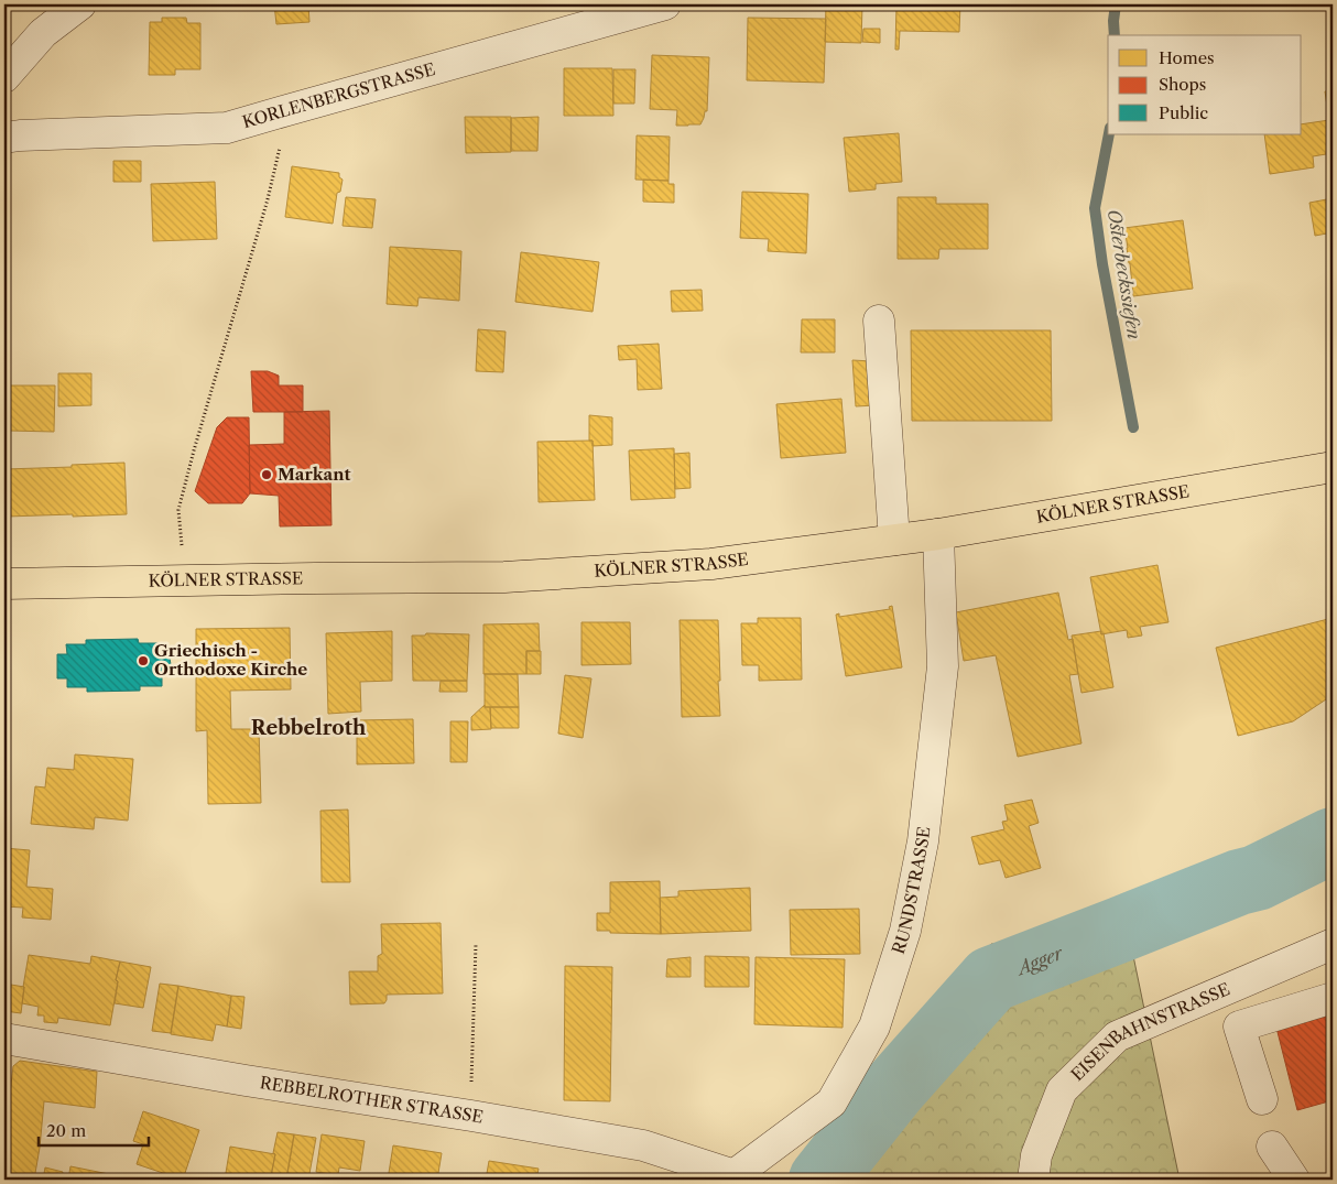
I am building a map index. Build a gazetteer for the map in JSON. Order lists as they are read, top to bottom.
{
  "streets": {
    "main road": ["KÖLNER STRASSE"],
    "street": [
      "KORLENBERGSTRASSE",
      "RUNDSTRASSE",
      "EISENBAHNSTRASSE",
      "REBBELROTHER STRASSE"
    ]
  },
  "crossings": [
    ["KÖLNER STRASSE", "RUNDSTRASSE"],
    ["RUNDSTRASSE", "REBBELROTHER STRASSE"]
  ],
  "districts": ["Rebbelroth"],
  "water": ["Osterbeckssiefen", "Agger"],
  "places": ["Markant", "Griechisch - Orthodoxe Kirche"],
  "legend": ["Homes", "Shops", "Public"],
  "scale_bar": "20 m"
}
